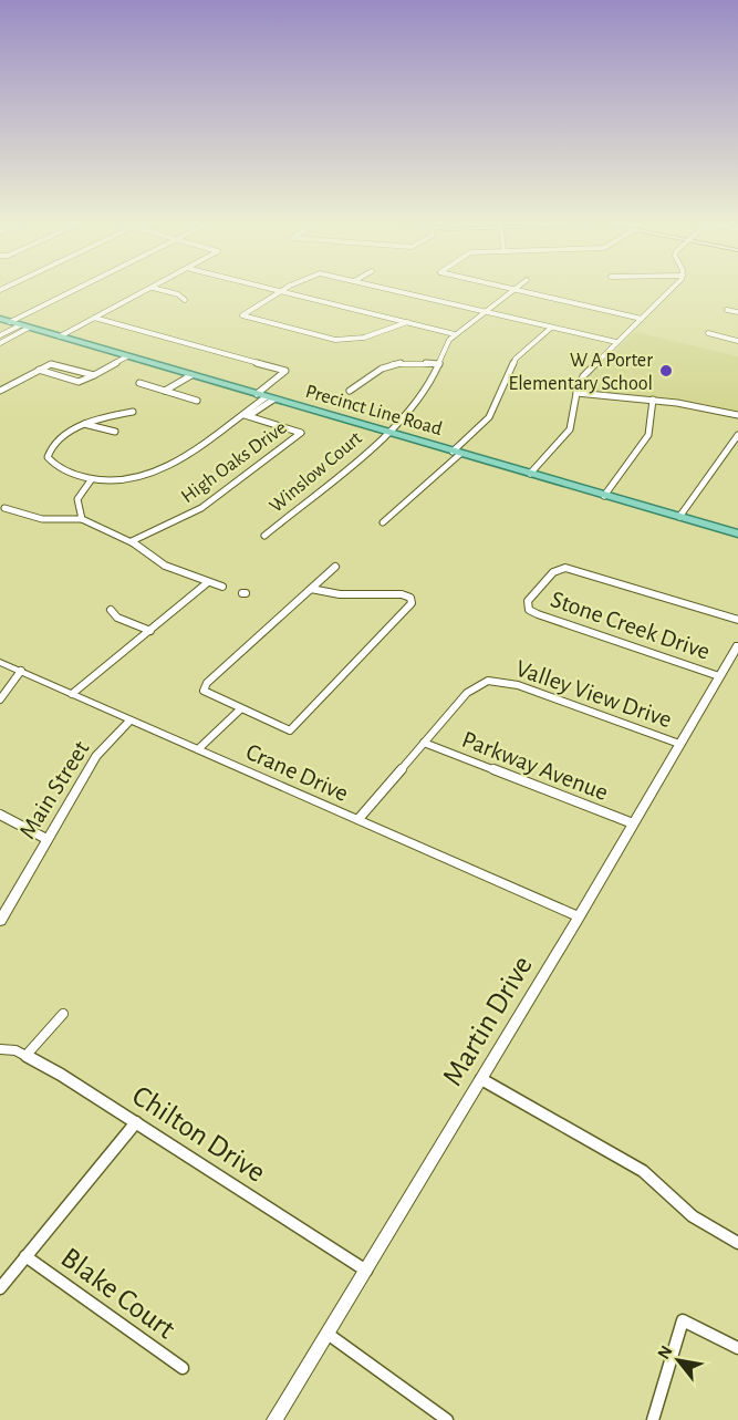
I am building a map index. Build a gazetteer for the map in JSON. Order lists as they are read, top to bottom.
{
  "streets": {
    "main road": ["Precinct Line Road"],
    "street": [
      "High Oaks Drive",
      "Winslow Court",
      "Stone Creek Drive",
      "Valley View Drive",
      "Parkway Avenue",
      "Crane Drive",
      "Main Street",
      "Martin Drive",
      "Chilton Drive",
      "Blake Court"
    ]
  },
  "crossings": [
    ["Precinct Line Road", "Winslow Court"],
    ["Stone Creek Drive", "Martin Drive"],
    ["Valley View Drive", "Parkway Avenue"],
    ["Valley View Drive", "Crane Drive"],
    ["Valley View Drive", "Martin Drive"],
    ["Parkway Avenue", "Martin Drive"],
    ["Crane Drive", "Main Street"],
    ["Crane Drive", "Martin Drive"],
    ["Martin Drive", "Chilton Drive"]
  ],
  "places": ["W A Porter Elementary School"],
  "north": "top left"
}
